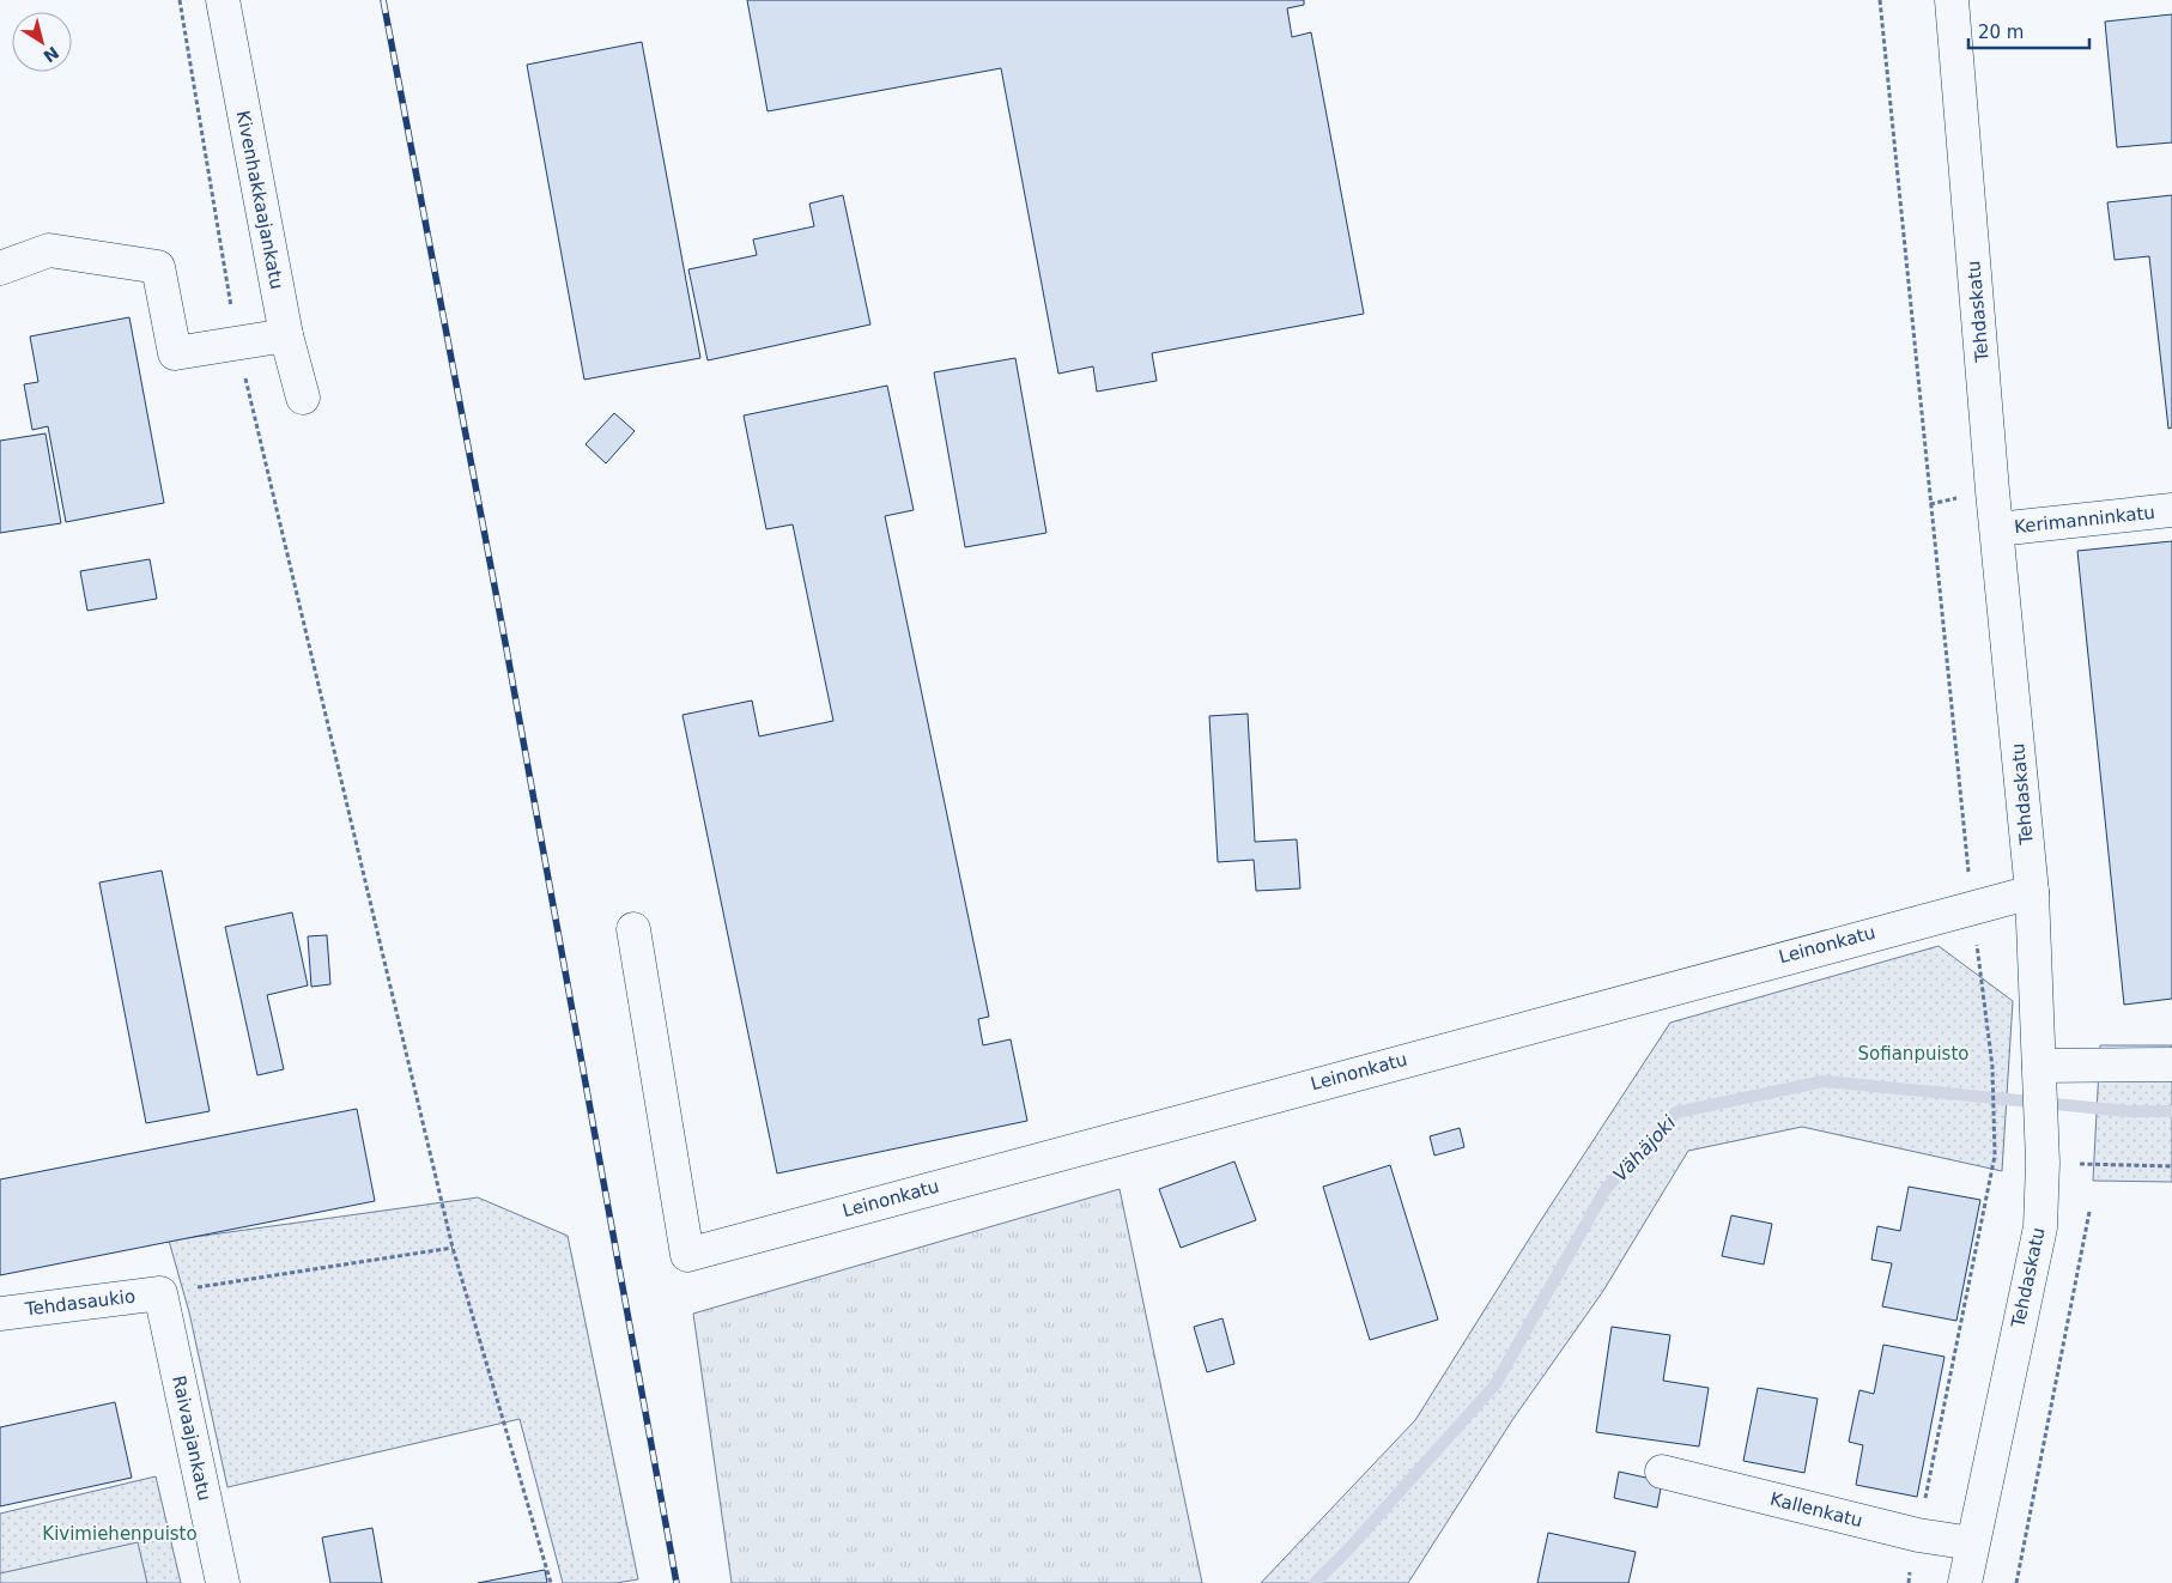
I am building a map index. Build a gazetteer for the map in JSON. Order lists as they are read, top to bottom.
{
  "streets": {
    "street": [
      "Kivenhakkaajankatu",
      "Tehdaskatu",
      "Kerimanninkatu",
      "Leinonkatu",
      "Tehdasaukio",
      "Raivaajankatu",
      "Kallenkatu"
    ]
  },
  "crossings": [
    ["Tehdaskatu", "Kerimanninkatu"],
    ["Tehdaskatu", "Leinonkatu"],
    ["Tehdaskatu", "Kallenkatu"],
    ["Tehdasaukio", "Raivaajankatu"]
  ],
  "water": ["Vähäjoki"],
  "parks": ["Sofianpuisto", "Kivimiehenpuisto"],
  "scale_bar": "20 m",
  "north": "bottom right"
}
